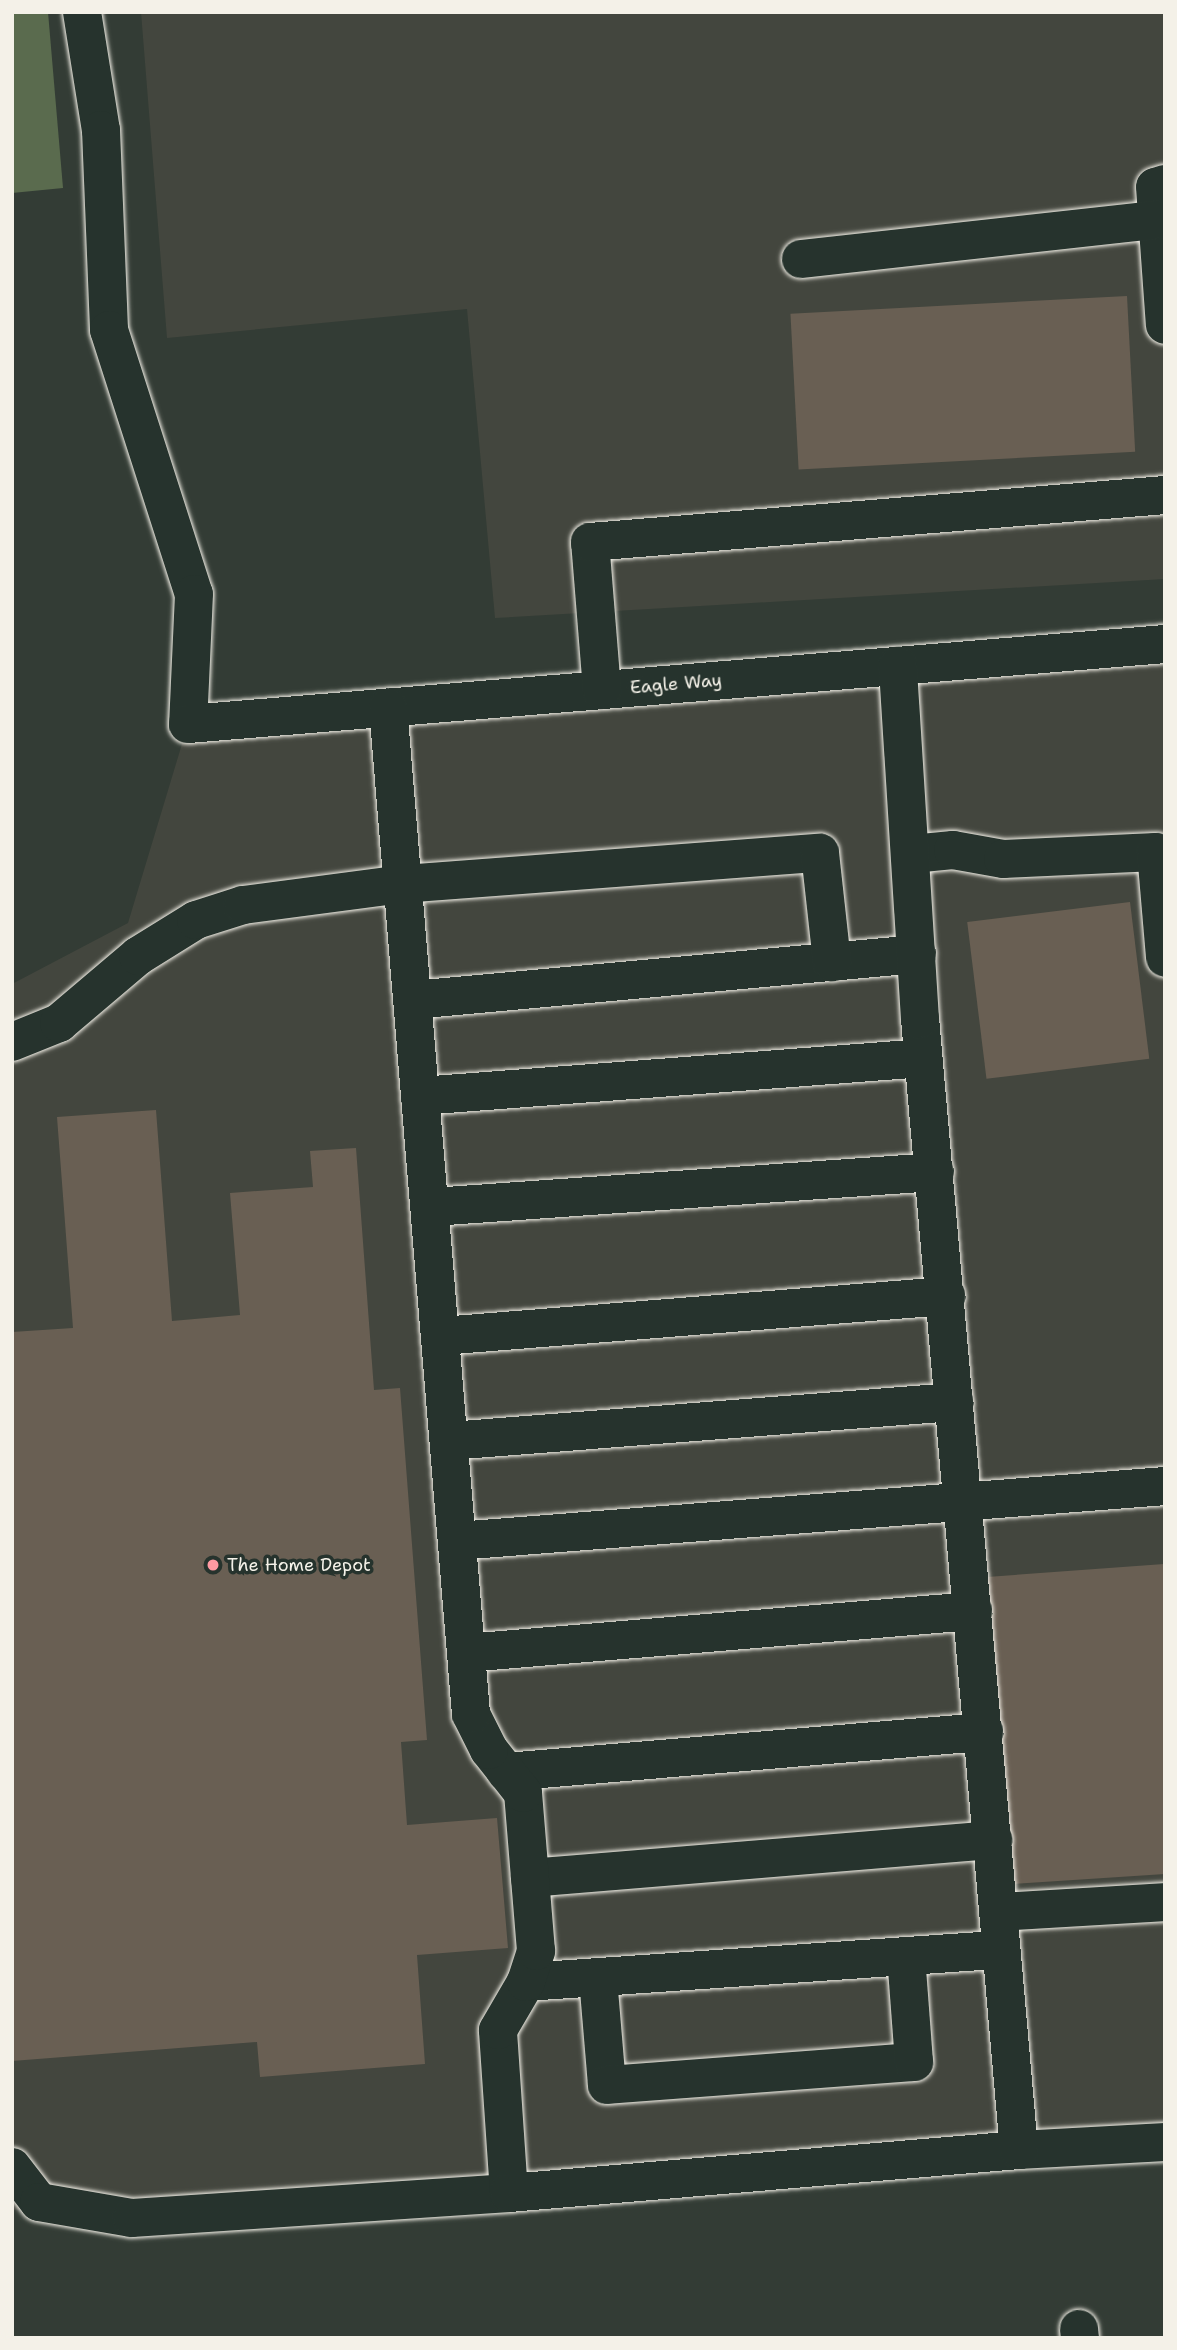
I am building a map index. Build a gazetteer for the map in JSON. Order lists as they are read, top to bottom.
{
  "streets": {
    "lane": ["Eagle Way"]
  },
  "places": ["The Home Depot"]
}
